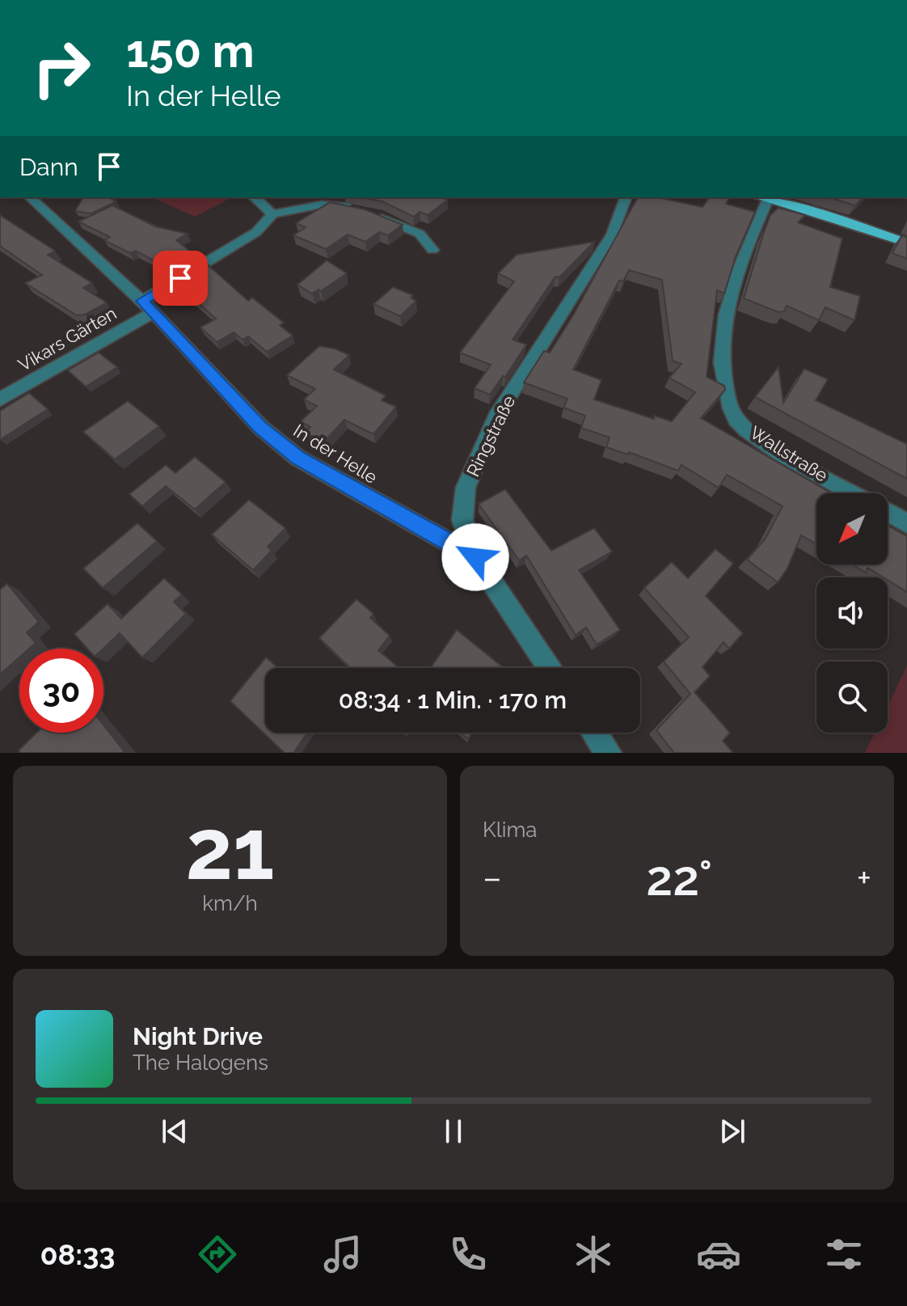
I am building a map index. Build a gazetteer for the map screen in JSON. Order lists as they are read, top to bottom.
{
  "streets": {
    "street": [
      "Vikars Gärten",
      "Ringstraße",
      "In der Helle",
      "Wallstraße"
    ]
  },
  "crossings": [
    ["Vikars Gärten", "In der Helle"],
    ["Ringstraße", "In der Helle"]
  ],
  "north": "bottom left",
  "page": {
    "turn": ["150 m", "In der Helle"],
    "then": "Dann",
    "limit": "30",
    "trip": "08:34 · 1 Min. · 170 m",
    "tile": [
      ["21", "km/h"],
      "Klima"
    ],
    "heat": ["−", "22°", "+"],
    "song": ["Night Drive", "The Halogens"],
    "tabs": "08:33"
  }
}
